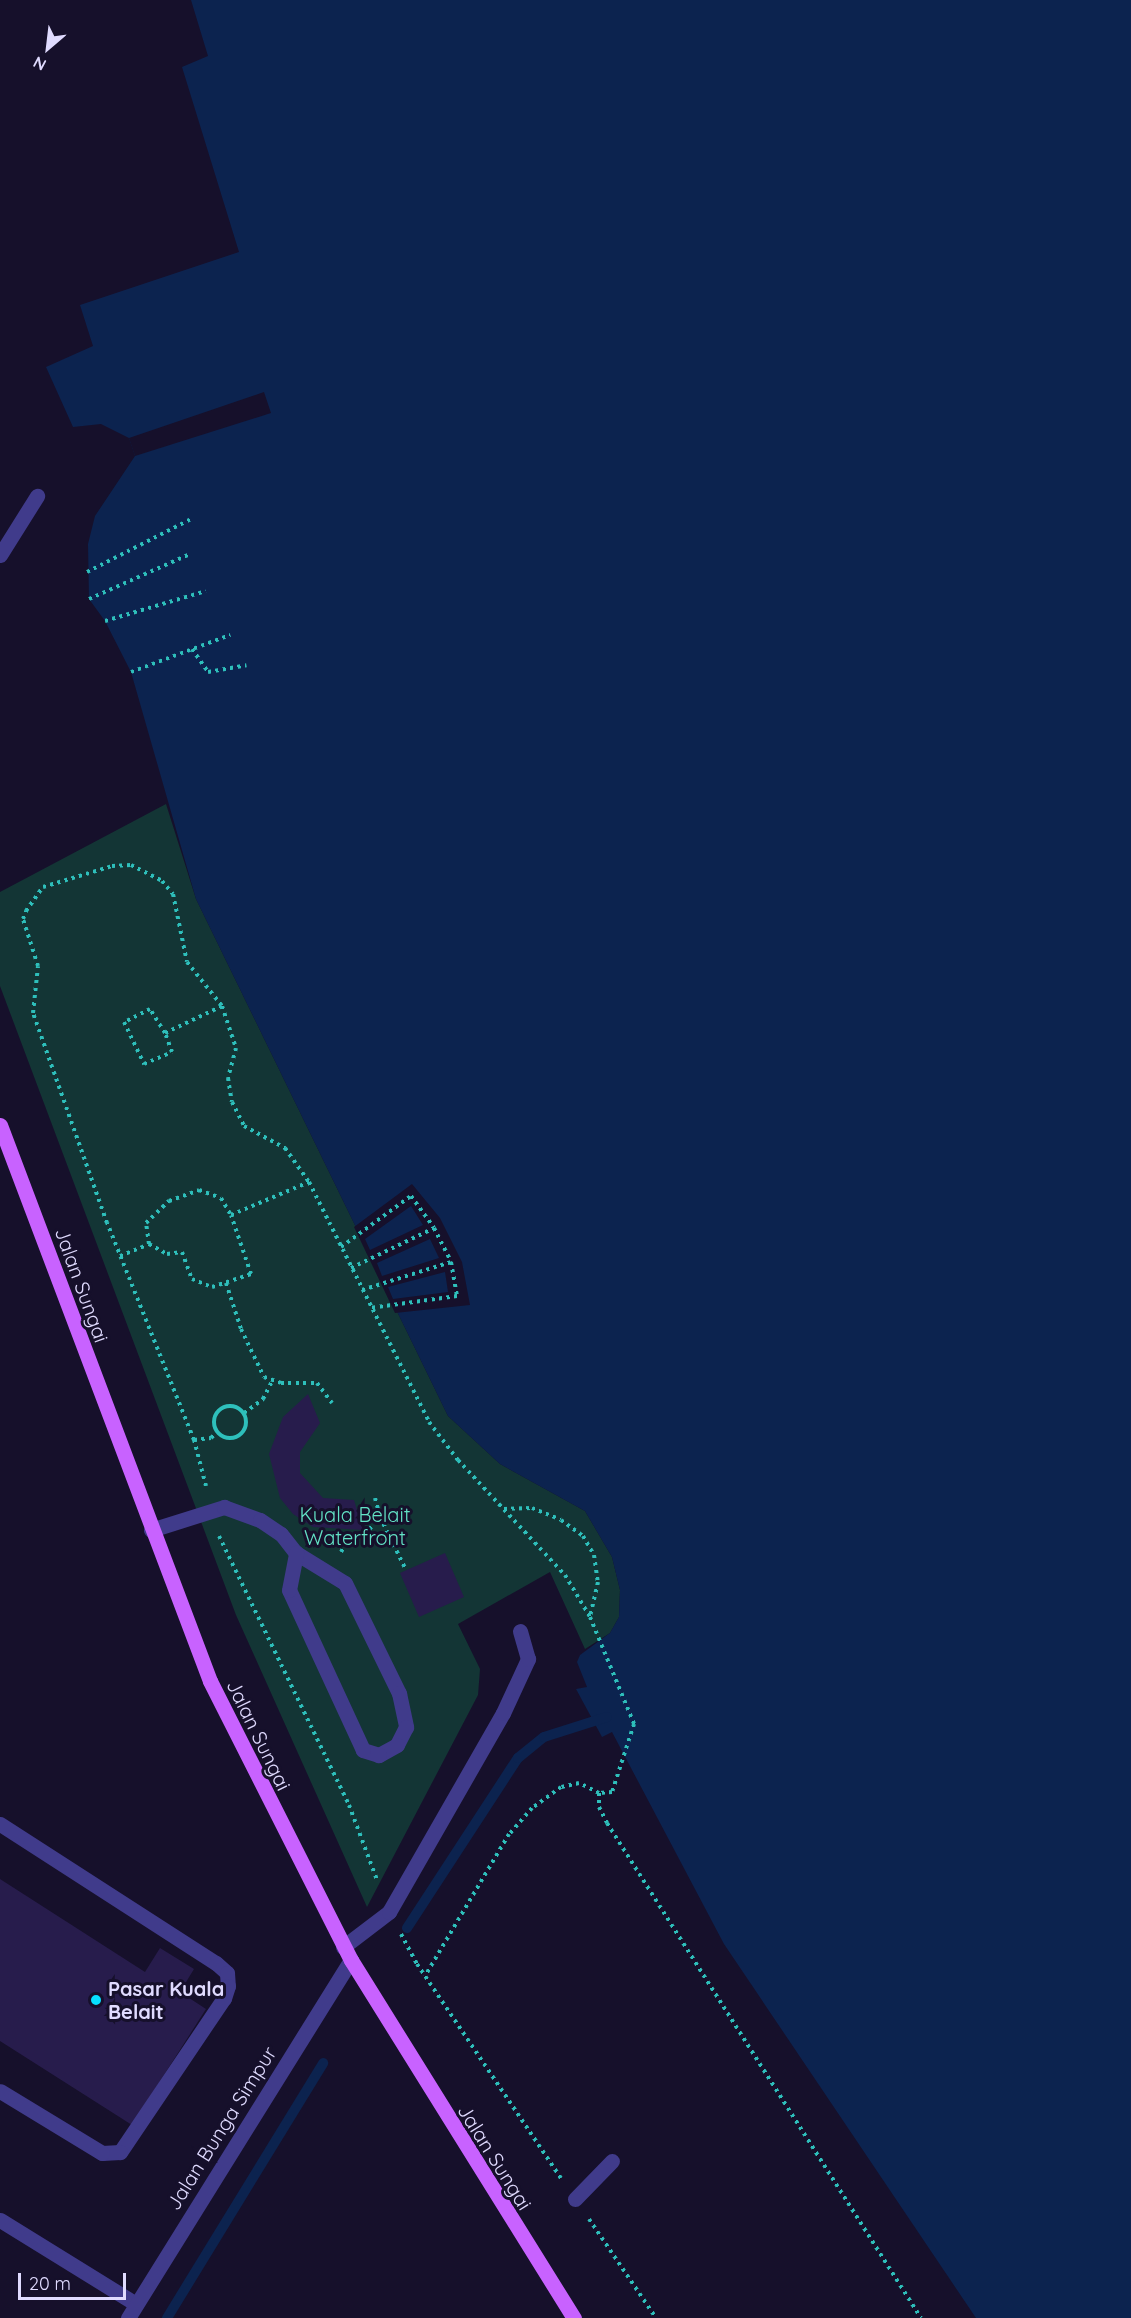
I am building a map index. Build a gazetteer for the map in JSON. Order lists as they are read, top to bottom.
{
  "streets": {
    "main road": ["Jalan Sungai"],
    "street": ["Jalan Bunga Simpur"]
  },
  "crossings": [
    ["Jalan Sungai", "Jalan Bunga Simpur"]
  ],
  "parks": ["Kuala Belait Waterfront"],
  "places": ["Pasar Kuala Belait"],
  "scale_bar": "20 m",
  "north": "bottom left"
}
